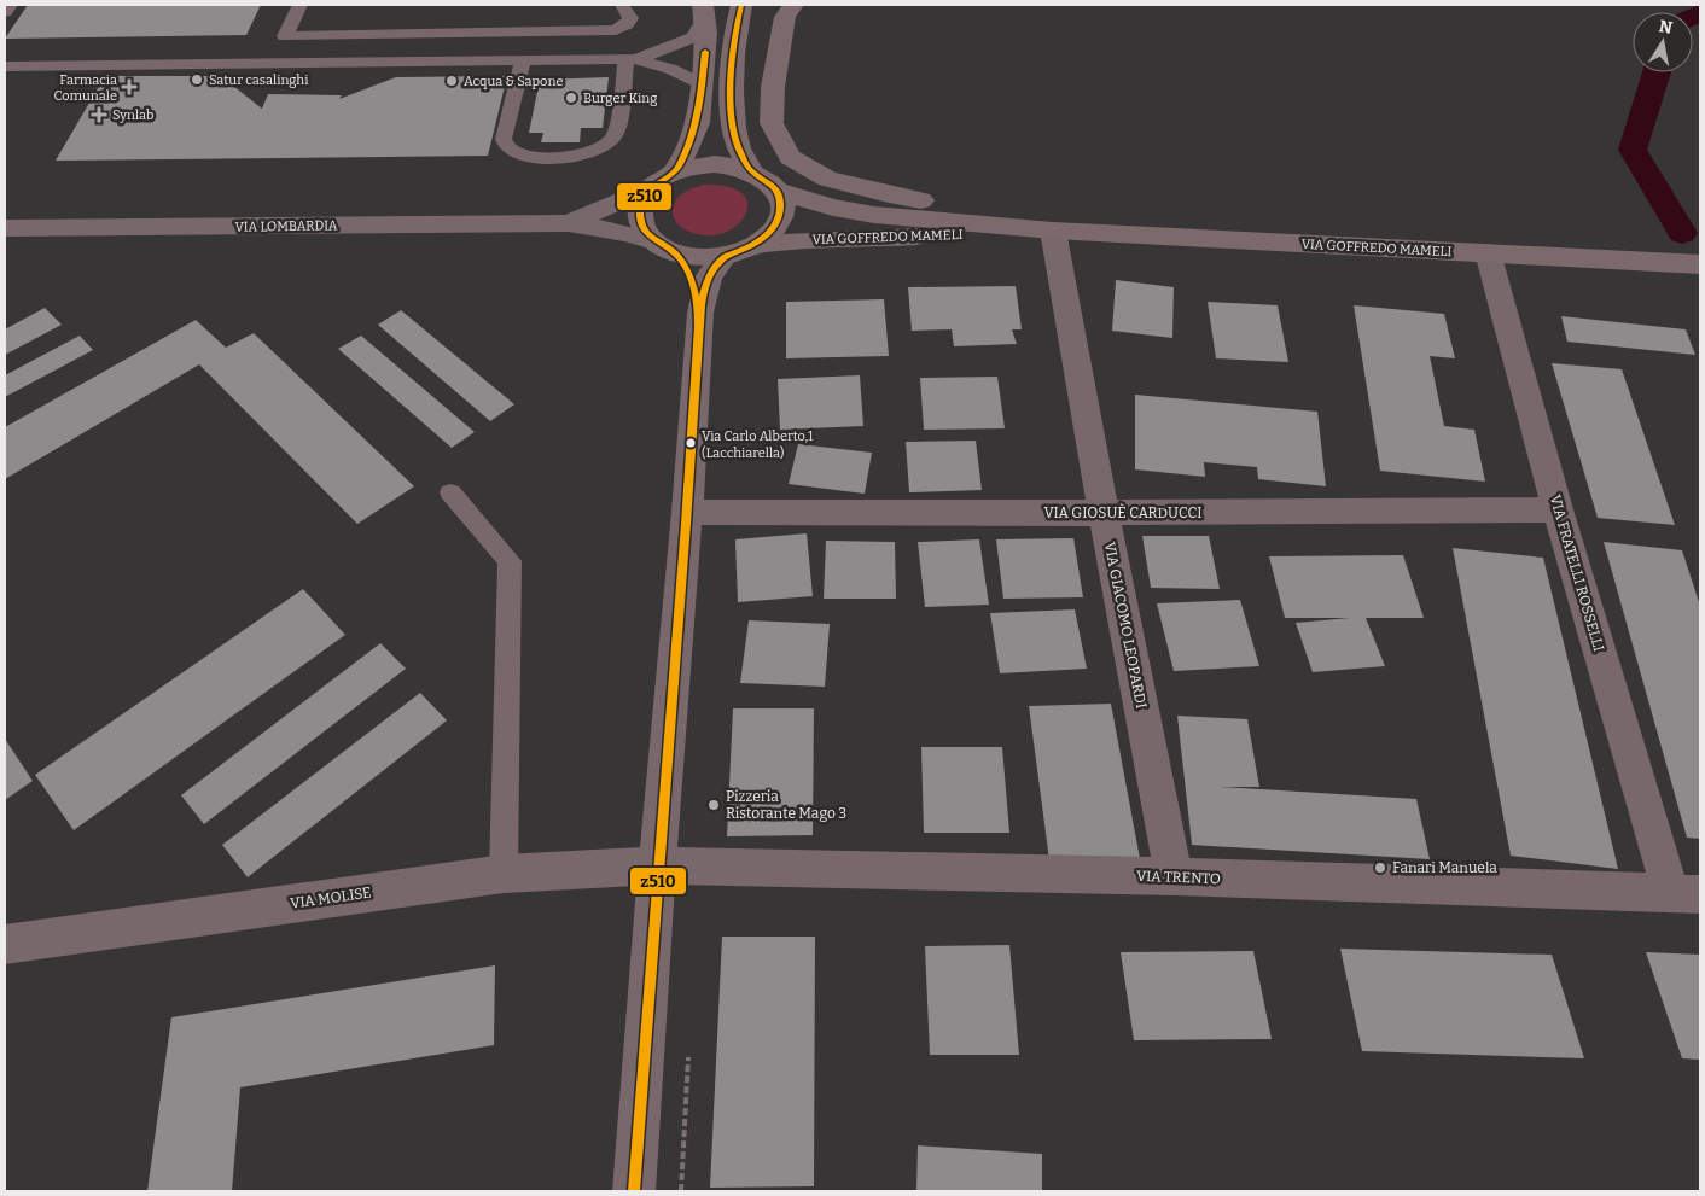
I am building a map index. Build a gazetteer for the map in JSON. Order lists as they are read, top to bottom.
{
  "streets": {
    "street": [
      "VIA LOMBARDIA",
      "VIA GOFFREDO MAMELI",
      "VIA GIOSUÈ CARDUCCI",
      "VIA FRATELLI ROSSELLI",
      "VIA GIACOMO LEOPARDI",
      "VIA TRENTO",
      "VIA MOLISE"
    ]
  },
  "crossings": [
    ["VIA LOMBARDIA", "VIA GOFFREDO MAMELI"],
    ["VIA GOFFREDO MAMELI", "VIA FRATELLI ROSSELLI"],
    ["VIA GOFFREDO MAMELI", "VIA GIACOMO LEOPARDI"],
    ["VIA GIOSUÈ CARDUCCI", "VIA FRATELLI ROSSELLI"],
    ["VIA GIOSUÈ CARDUCCI", "VIA GIACOMO LEOPARDI"],
    ["VIA FRATELLI ROSSELLI", "VIA TRENTO"],
    ["VIA GIACOMO LEOPARDI", "VIA TRENTO"],
    ["VIA TRENTO", "VIA MOLISE"]
  ],
  "places": {
    "other": [
      "Satur casalinghi",
      "Acqua & Sapone",
      "Burger King",
      "Via Carlo Alberto,1 (Lacchiarella)",
      "Pizzeria Ristorante Mago 3",
      "Fanari Manuela"
    ],
    "health": ["Farmacia Comunale", "Synlab"]
  },
  "lines": ["transit line z510"],
  "north": "top"
}
